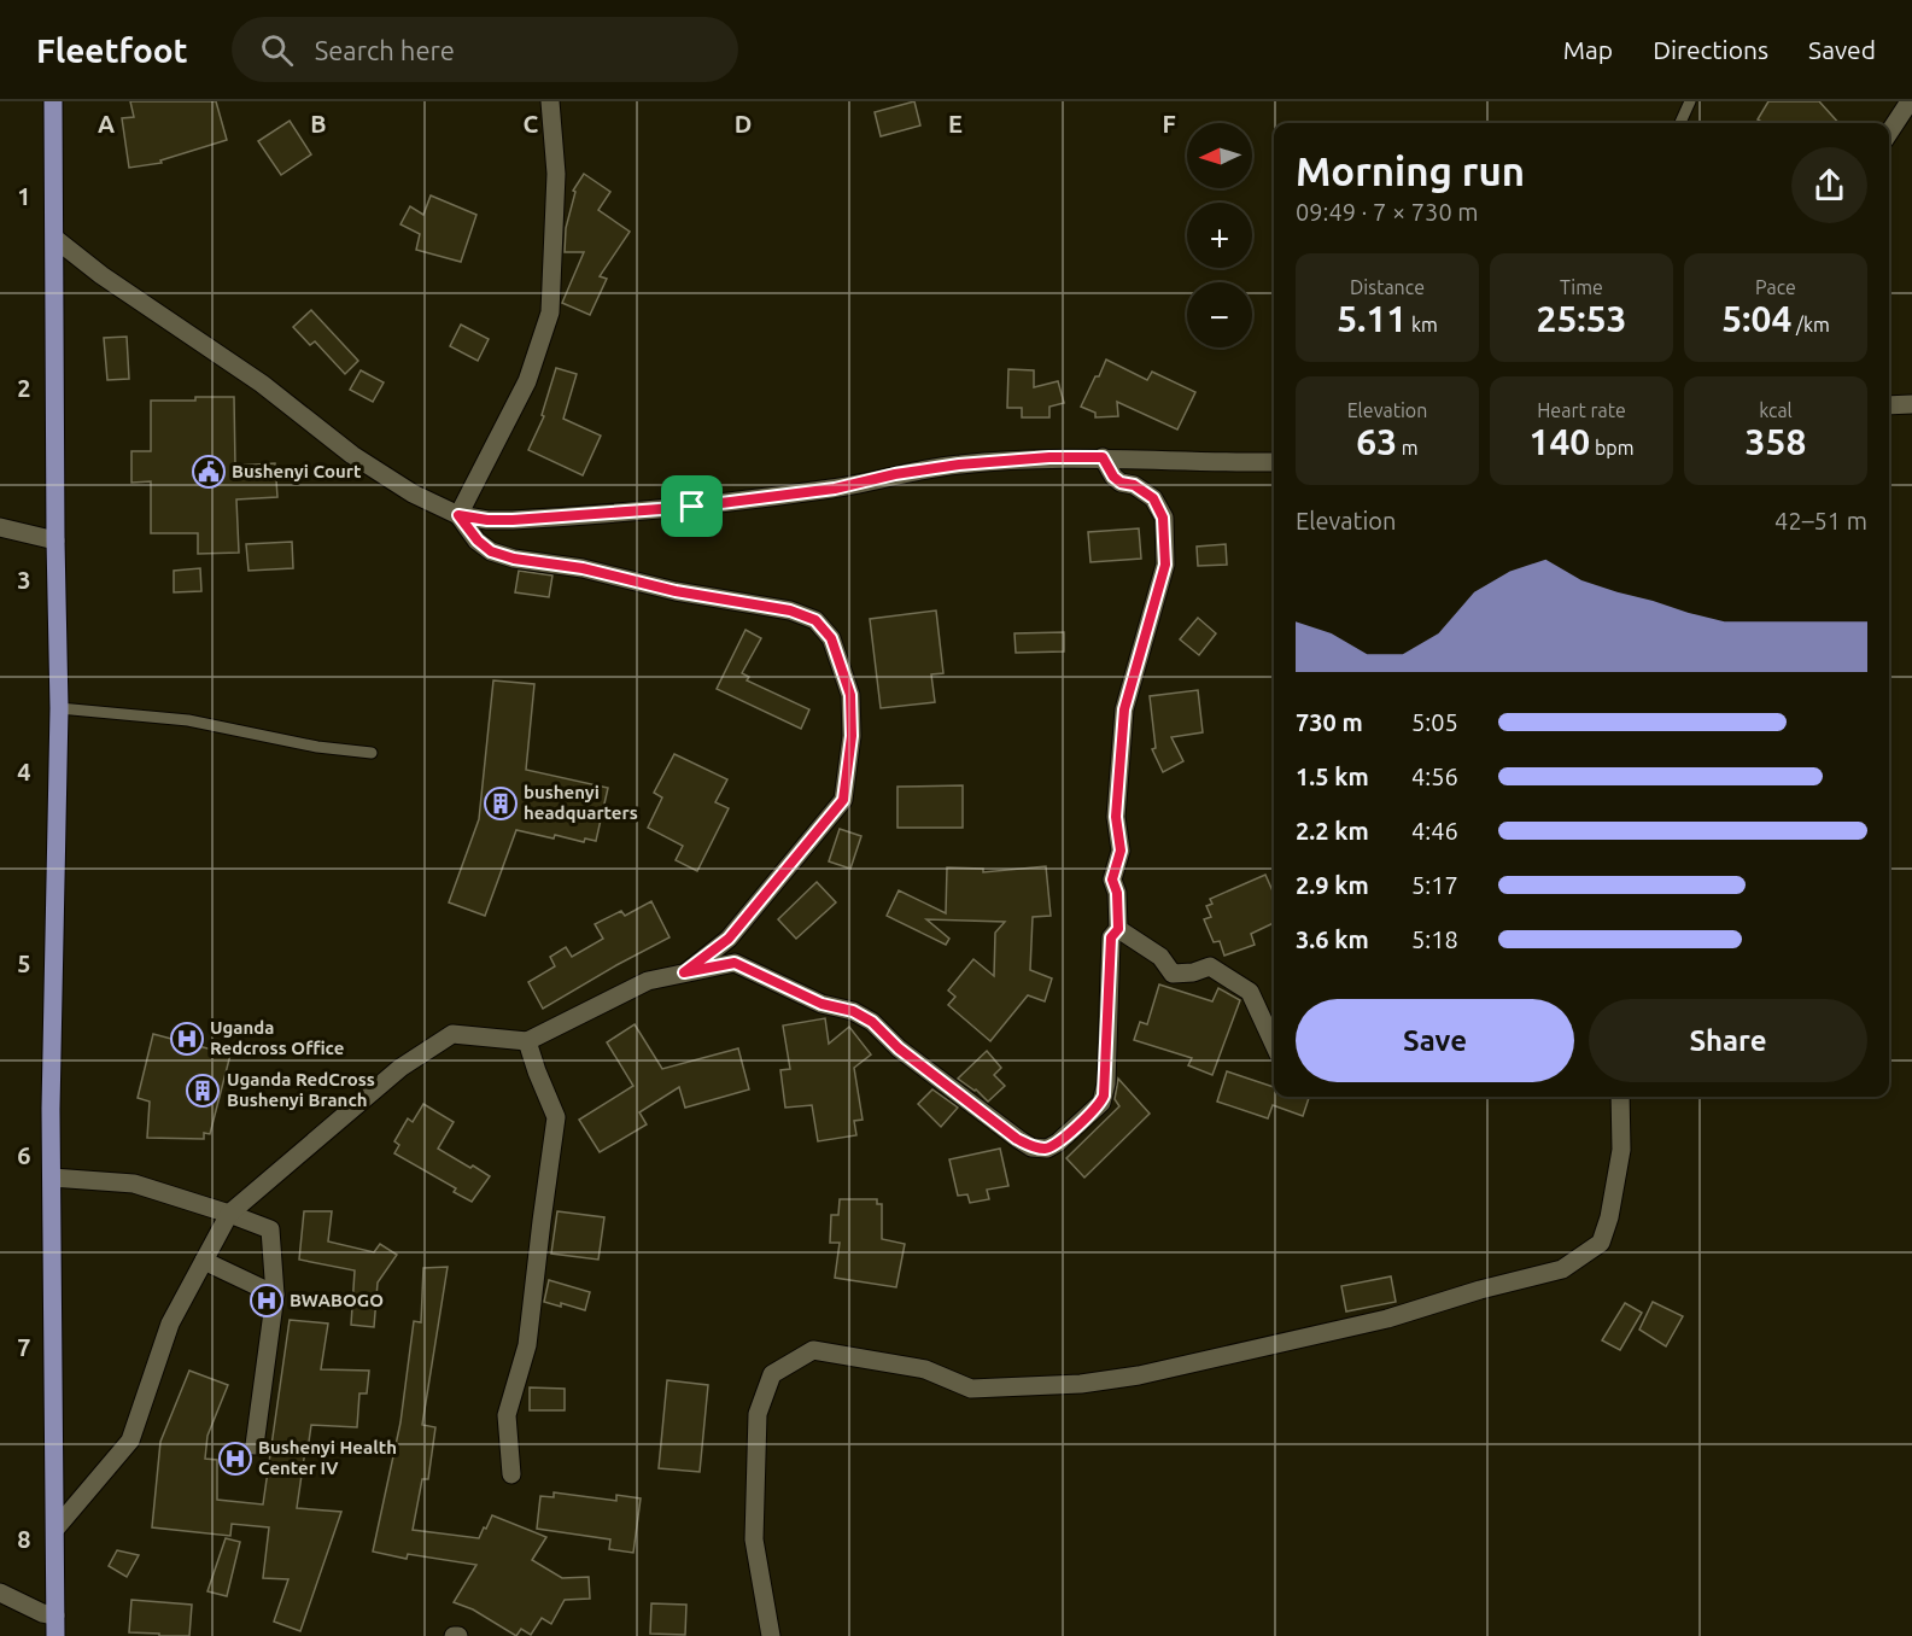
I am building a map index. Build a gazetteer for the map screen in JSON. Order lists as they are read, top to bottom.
{
  "places": {
    "public building": ["Bushenyi Court"],
    "building": ["bushenyi headquarters", "Uganda RedCross Bushenyi Branch"],
    "hospital": ["Uganda Redcross Office", "BWABOGO", "Bushenyi Health Center IV"]
  },
  "north": "left",
  "page": {
    "header": "Fleetfoot",
    "search": "Search here",
    "nav": ["Map", "Directions", "Saved"],
    "map_buttons": ["+", "−"],
    "heading": ["Morning run", "09:49 · 7 × 730 m"],
    "stats": [
      ["Distance", "5.11 km"],
      ["Time", "25:53"],
      ["Pace", "5:04 /km"],
      ["Elevation", "63 m"],
      ["Heart rate", "140 bpm"],
      ["kcal", "358"]
    ],
    "chart": ["Elevation", "42–51 m"],
    "list": [
      {
        "name": "730 m",
        "note": "5:05"
      },
      {
        "name": "1.5 km",
        "note": "4:56"
      },
      {
        "name": "2.2 km",
        "note": "4:46"
      },
      {
        "name": "2.9 km",
        "note": "5:17"
      },
      {
        "name": "3.6 km",
        "note": "5:18"
      }
    ],
    "buttons": ["Save", "Share"]
  },
  "grid": {
    "columns": [
      "A",
      "B",
      "C",
      "D",
      "E",
      "F"
    ],
    "rows": [
      "1",
      "2",
      "3",
      "4",
      "5",
      "6",
      "7",
      "8"
    ]
  }
}
